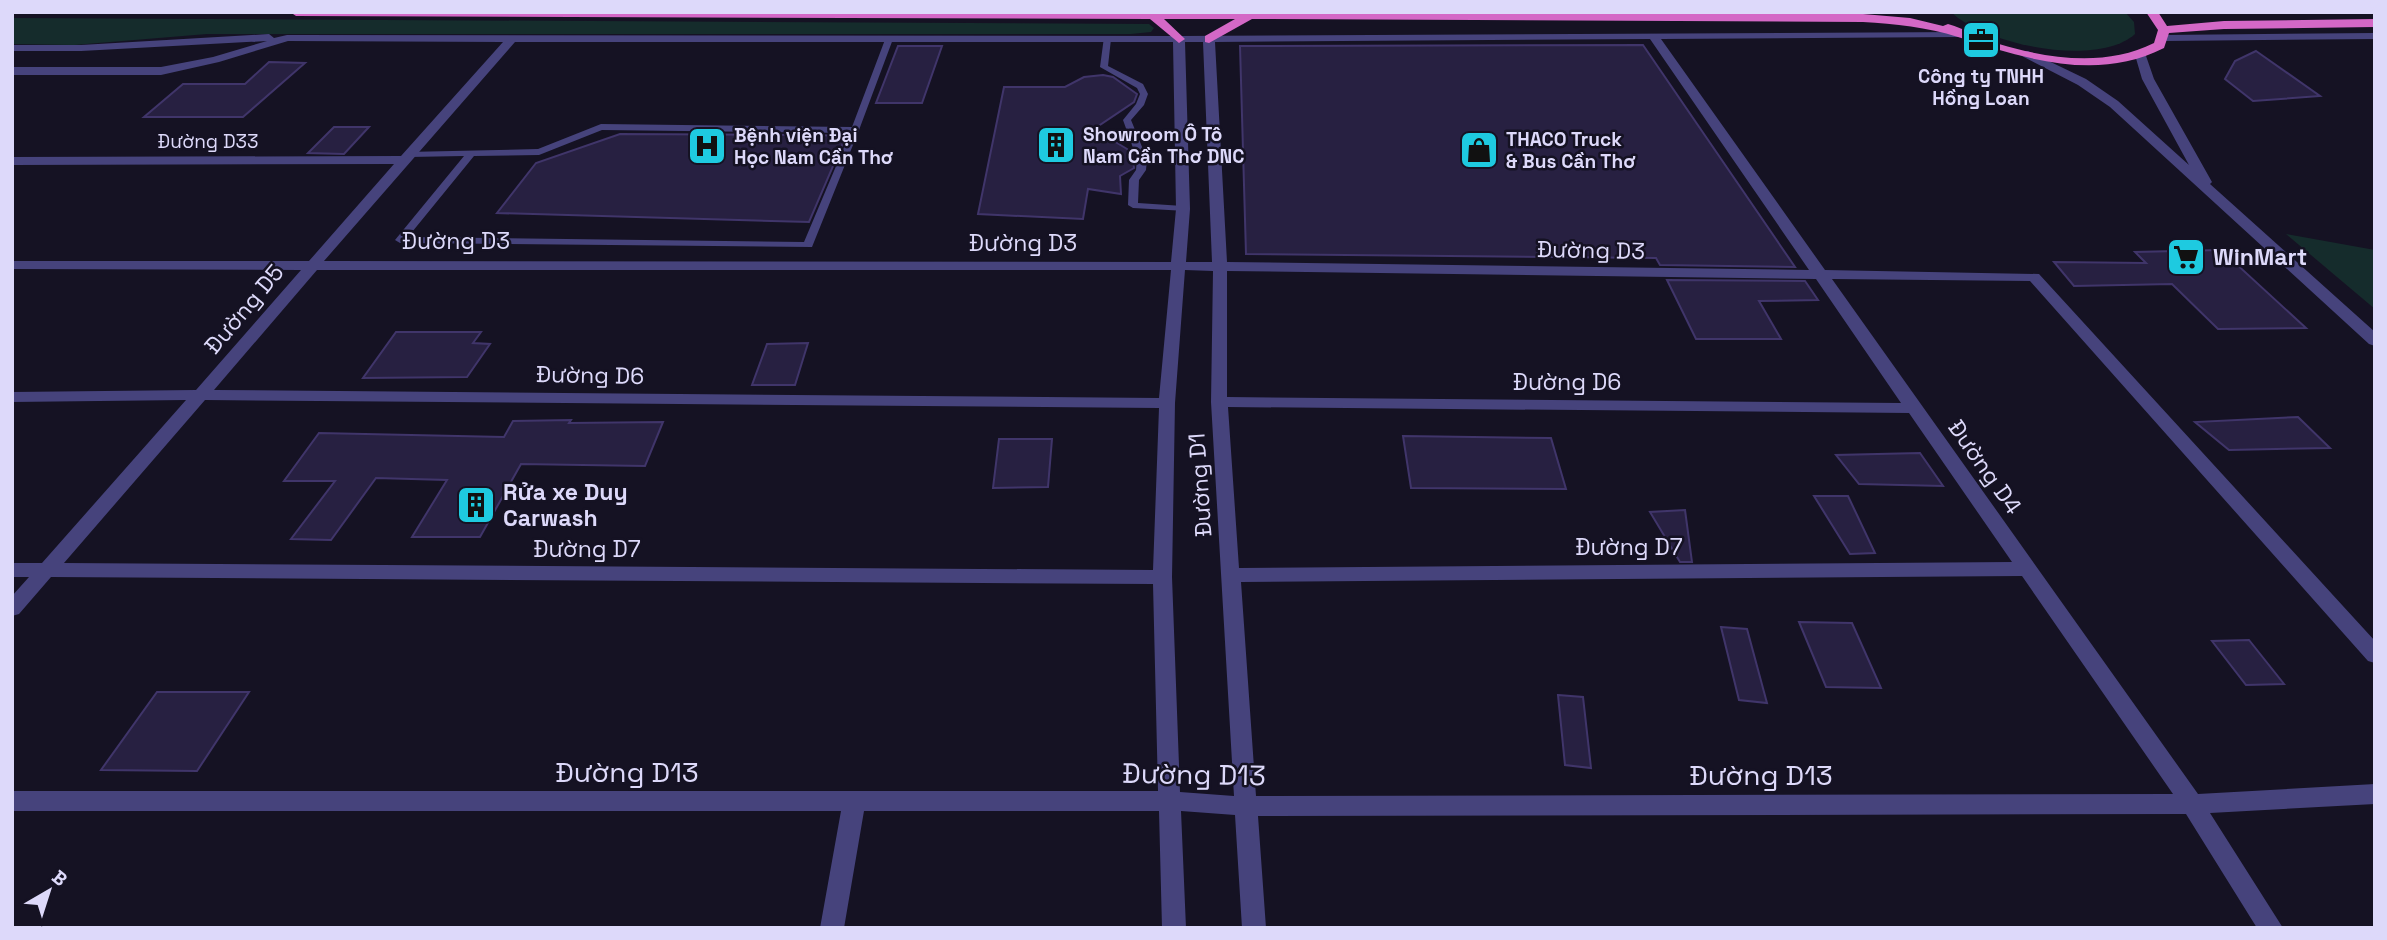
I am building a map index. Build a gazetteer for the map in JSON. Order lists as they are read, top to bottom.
{
  "streets": {
    "street": [
      "Đường D33",
      "Đường D3",
      "Đường D5",
      "Đường D6",
      "Đường D4",
      "Đường D1",
      "Đường D7",
      "Đường D13"
    ]
  },
  "crossings": [
    ["Đường D33", "Đường D5"],
    ["Đường D3", "Đường D5"],
    ["Đường D3", "Đường D4"],
    ["Đường D3", "Đường D1"],
    ["Đường D5", "Đường D6"],
    ["Đường D5", "Đường D7"],
    ["Đường D6", "Đường D4"],
    ["Đường D6", "Đường D1"],
    ["Đường D4", "Đường D7"],
    ["Đường D4", "Đường D13"],
    ["Đường D1", "Đường D7"],
    ["Đường D1", "Đường D13"]
  ],
  "places": {
    "office": ["Công ty TNHH Hồng Loan"],
    "building": ["Showroom Ô Tô Nam Cần Thơ DNC", "Rửa xe Duy Carwash"],
    "hospital": ["Bệnh viện Đại Học Nam Cần Thơ"],
    "shop": ["THACO Truck & Bus Cần Thơ"],
    "supermarket": ["WinMart"]
  },
  "north": "top right"
}
